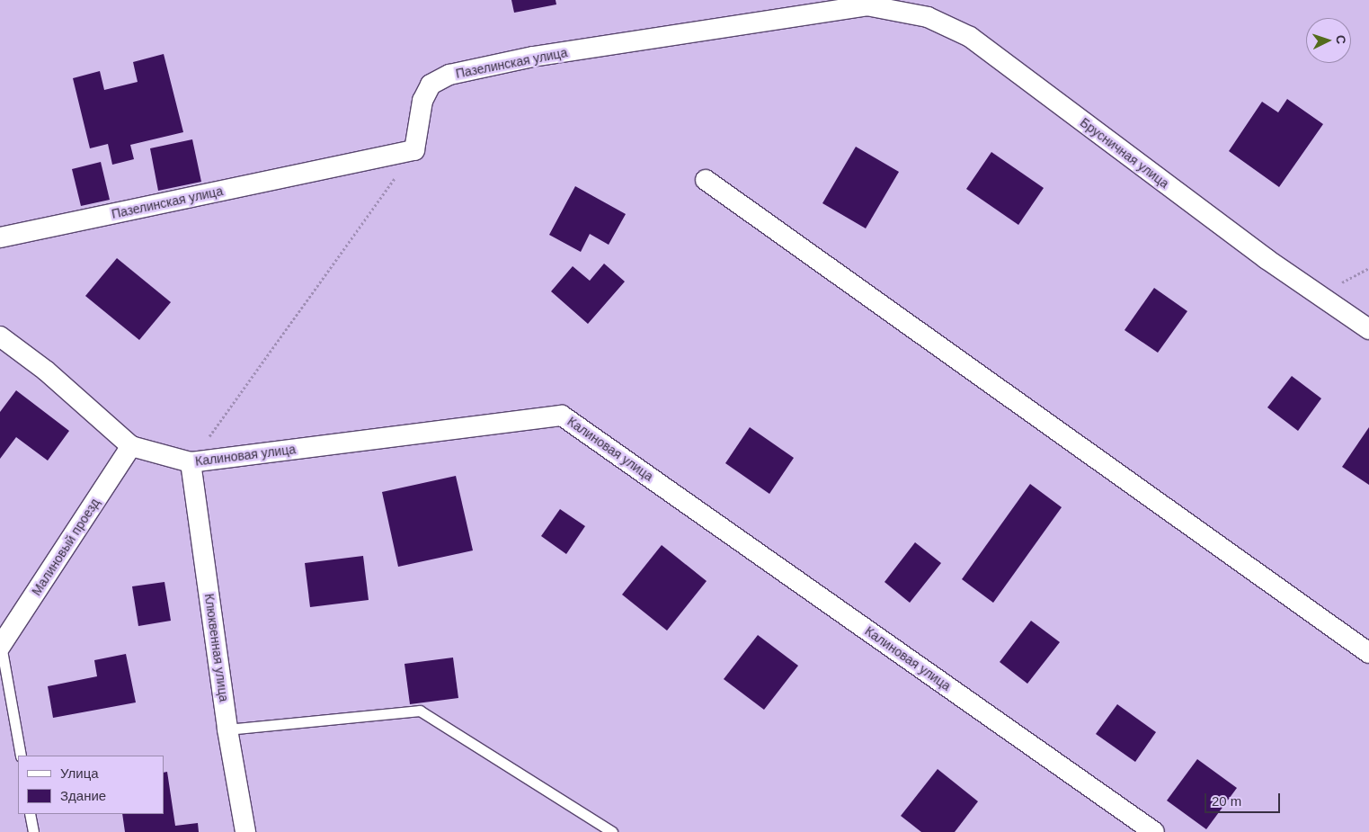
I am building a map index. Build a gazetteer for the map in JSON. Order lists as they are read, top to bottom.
{
  "streets": {
    "street": [
      "Пазелинская улица",
      "Брусничная улица",
      "Калиновая улица",
      "Малиновый проезд",
      "Клюквенная улица"
    ]
  },
  "crossings": [
    ["Пазелинская улица", "Брусничная улица"],
    ["Калиновая улица", "Малиновый проезд"],
    ["Калиновая улица", "Клюквенная улица"]
  ],
  "legend": ["Улица", "Здание"],
  "scale_bar": "20 m",
  "north": "right"
}
